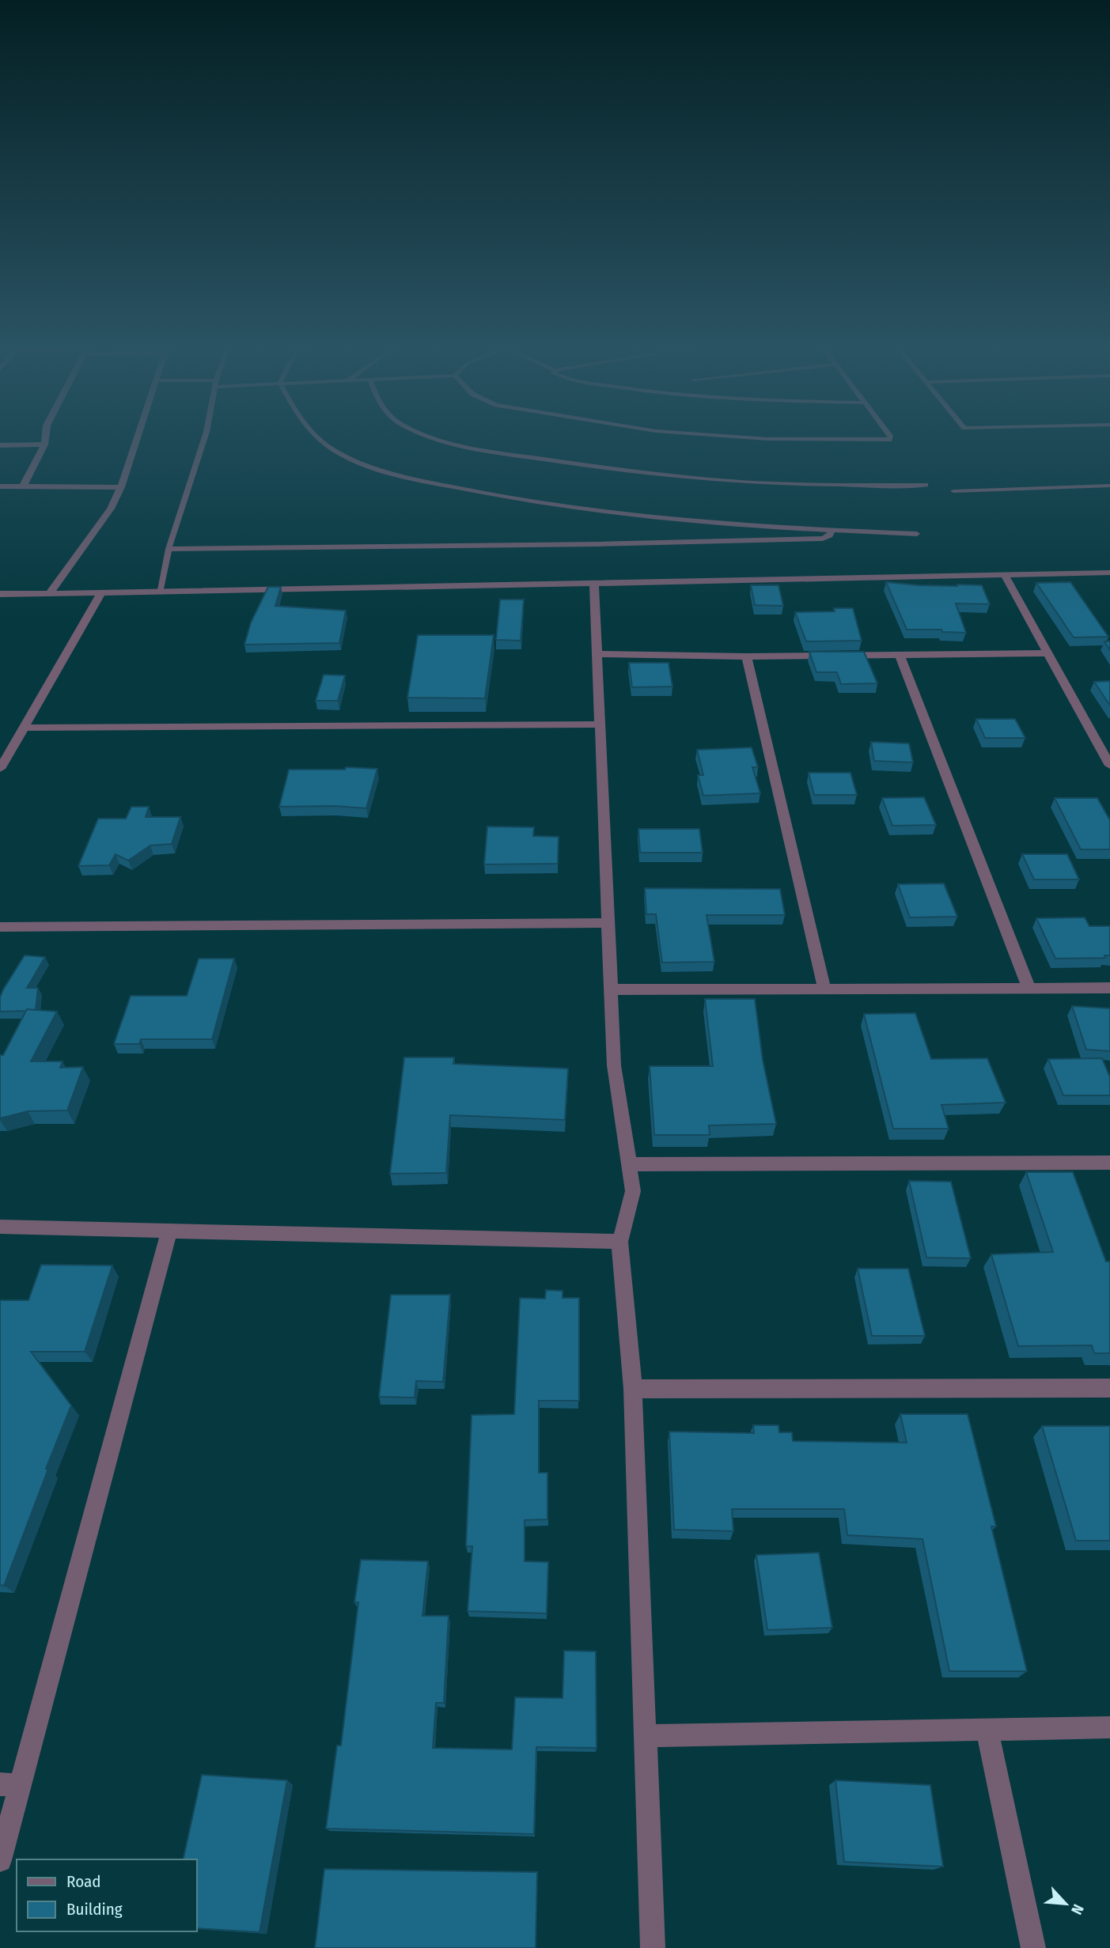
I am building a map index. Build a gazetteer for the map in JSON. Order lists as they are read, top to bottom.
{
  "legend": ["Road", "Building"],
  "north": "bottom right"
}
